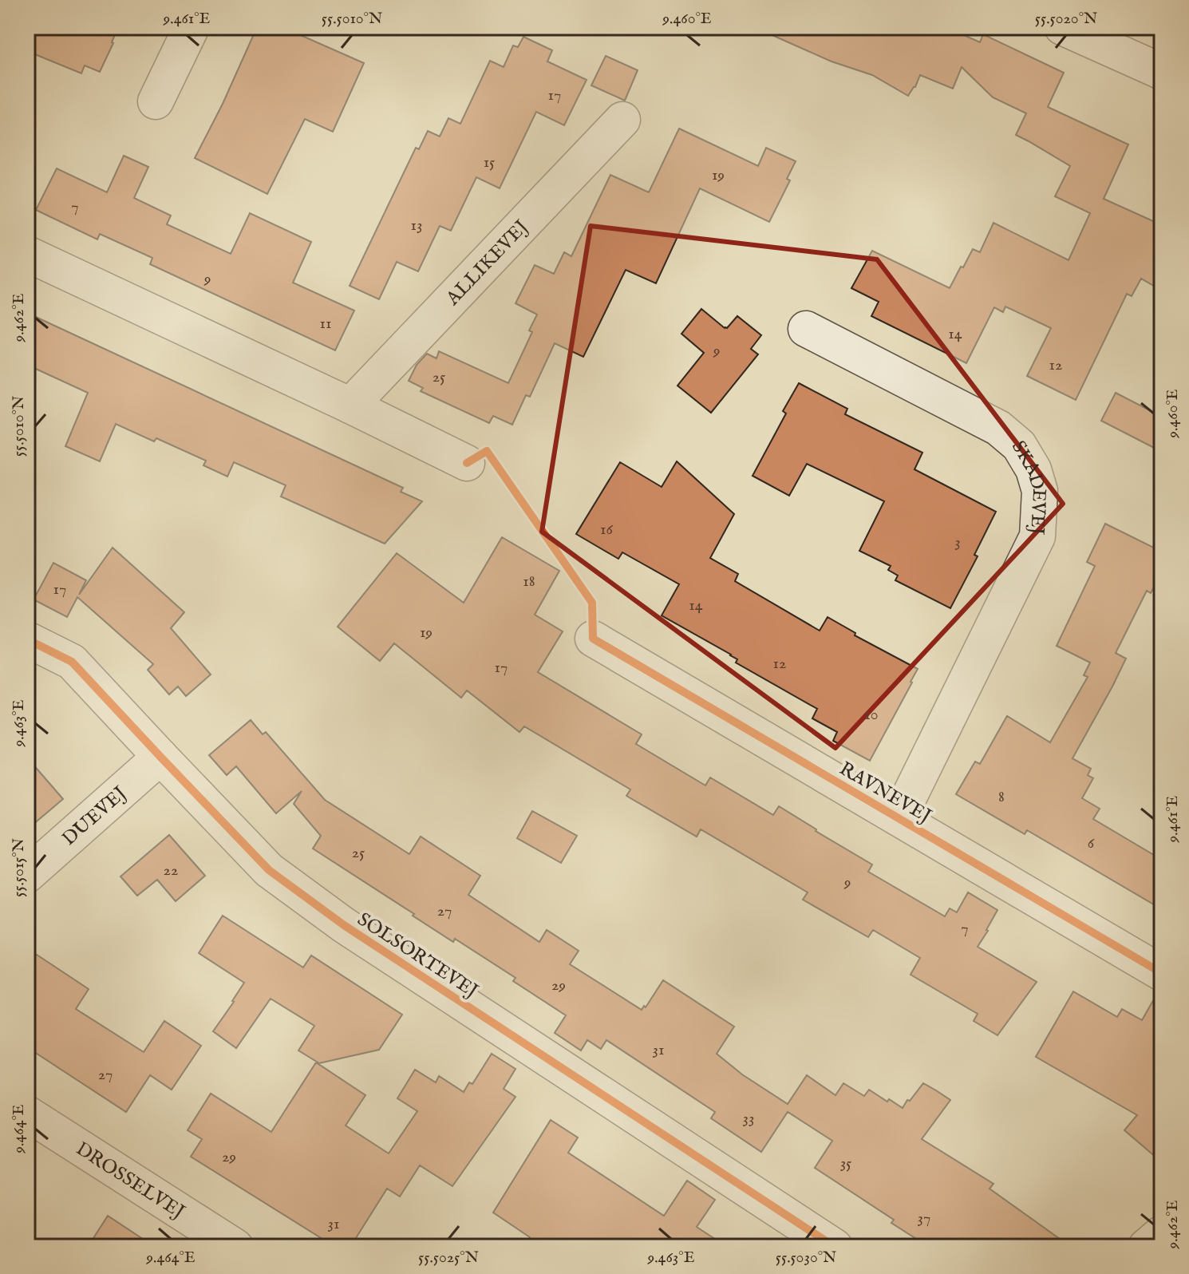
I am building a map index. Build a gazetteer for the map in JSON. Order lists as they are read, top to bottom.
{
  "streets": {
    "street": [
      "ALLIKEVEJ",
      "SKADEVEJ",
      "RAVNEVEJ",
      "DUEVEJ",
      "SOLSORTEVEJ",
      "DROSSELVEJ"
    ]
  },
  "crossings": [
    ["SKADEVEJ", "RAVNEVEJ"],
    ["DUEVEJ", "SOLSORTEVEJ"]
  ],
  "house_numbers": [
    "17",
    "15",
    "19",
    "7",
    "13",
    "9",
    "11",
    "14",
    "9",
    "12",
    "25",
    "16",
    "3",
    "18",
    "17",
    "14",
    "19",
    "12",
    "17",
    "10",
    "8",
    "6",
    "25",
    "22",
    "9",
    "27",
    "7",
    "29",
    "31",
    "27",
    "33",
    "29",
    "35",
    "37",
    "31"
  ],
  "coordinates": [
    "9.461°E",
    "55.5010°N",
    "9.460°E",
    "55.5020°N",
    "9.462°E",
    "9.463°E",
    "55.5015°N",
    "9.464°E",
    "55.5025°N",
    "55.5030°N"
  ]
}
